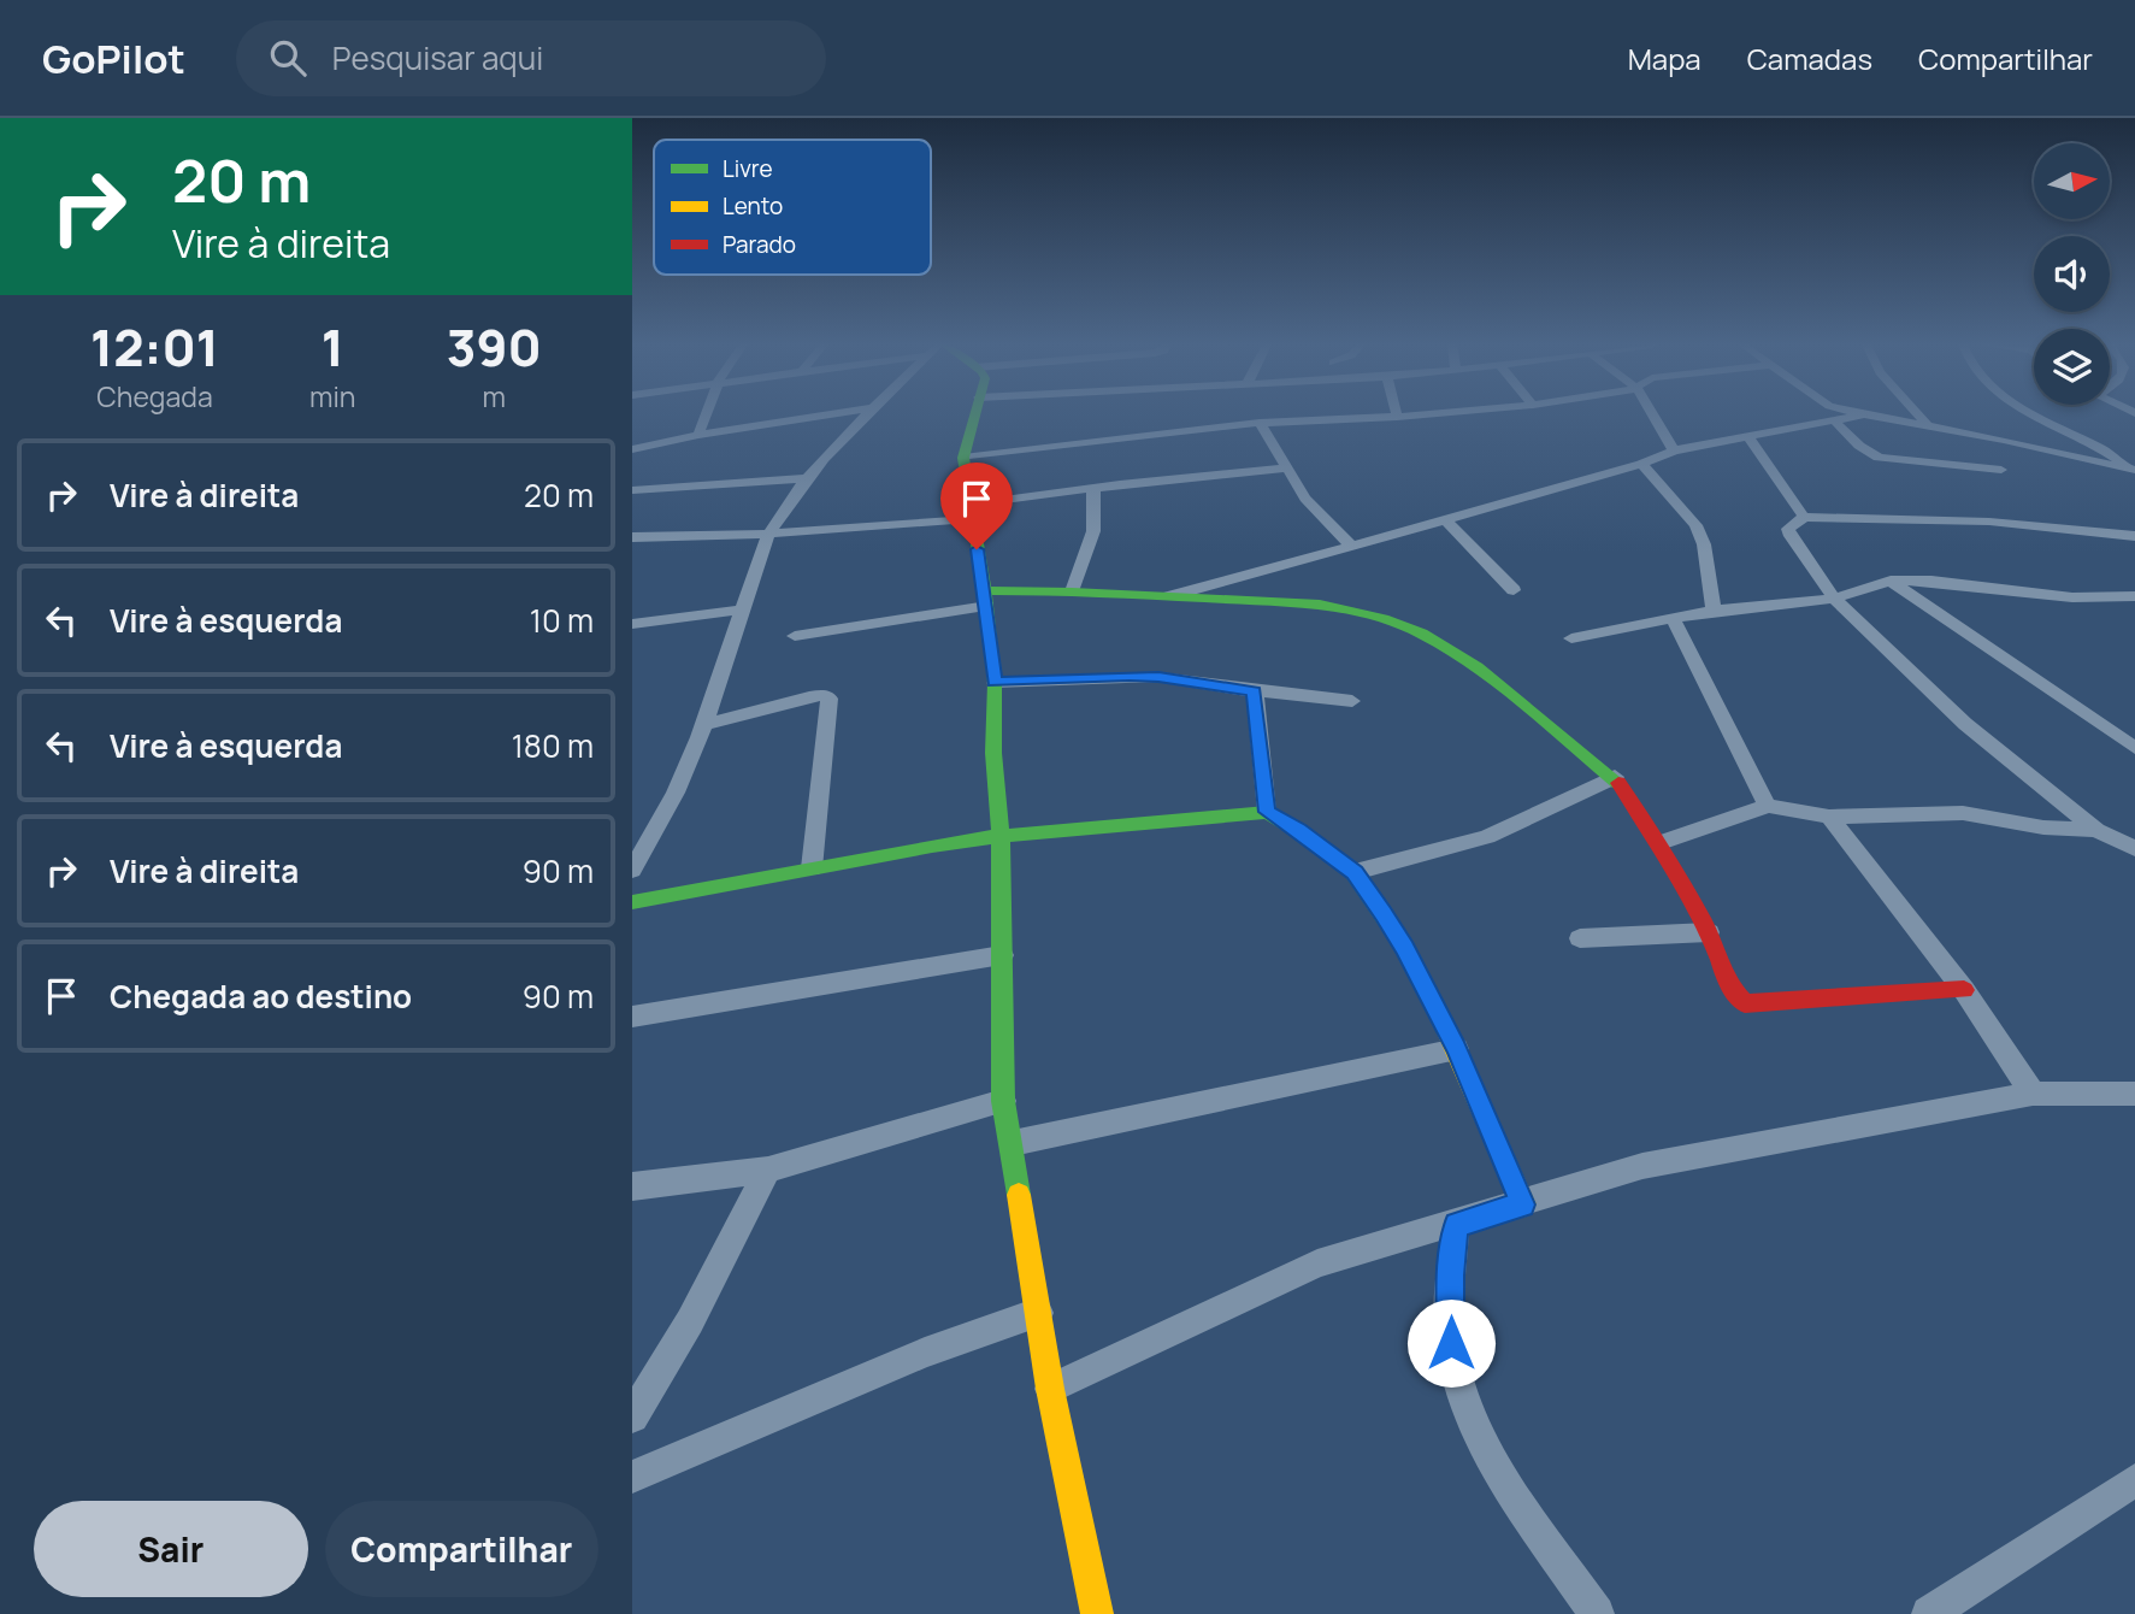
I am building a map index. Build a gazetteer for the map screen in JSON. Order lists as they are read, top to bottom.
{
  "legend": ["Livre", "Lento", "Parado"],
  "north": "right",
  "page": {
    "header": "GoPilot",
    "search": "Pesquisar aqui",
    "nav": ["Mapa", "Camadas", "Compartilhar"],
    "turn": ["20 m", "Vire à direita"],
    "eta": [
      "12:01",
      "Chegada",
      "1",
      "min",
      "390",
      "m"
    ],
    "list": [
      {
        "name": "Vire à direita",
        "value": "20 m"
      },
      {
        "name": "Vire à esquerda",
        "value": "10 m"
      },
      {
        "name": "Vire à esquerda",
        "value": "180 m"
      },
      {
        "name": "Vire à direita",
        "value": "90 m"
      },
      {
        "name": "Chegada ao destino",
        "value": "90 m"
      }
    ],
    "buttons": ["Sair", "Compartilhar"]
  }
}
